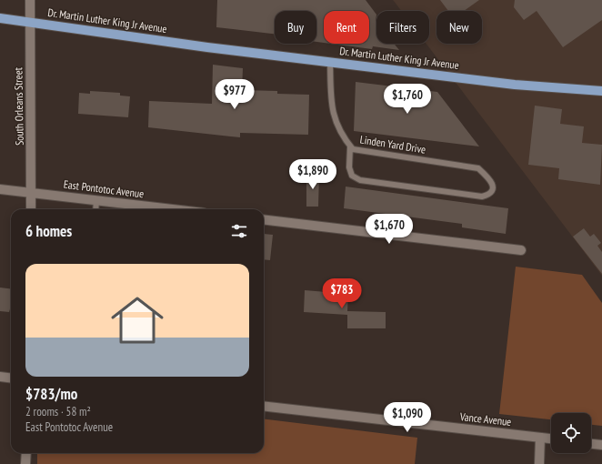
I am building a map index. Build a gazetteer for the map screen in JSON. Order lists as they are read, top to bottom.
{
  "streets": {
    "main road": ["Dr. Martin Luther King Jr Avenue"],
    "street": ["South Orleans Street", "East Pontotoc Avenue", "Vance Avenue"],
    "lane": ["Linden Yard Drive"]
  },
  "crossings": [
    ["Dr. Martin Luther King Jr Avenue", "South Orleans Street"],
    ["Dr. Martin Luther King Jr Avenue", "Linden Yard Drive"],
    ["South Orleans Street", "East Pontotoc Avenue"]
  ],
  "page": {
    "chip": [
      "Buy",
      "Rent",
      "Filters",
      "New"
    ],
    "price": [
      "$977",
      "$1,760",
      "$1,890",
      "$1,670",
      "$783",
      "$1,090"
    ],
    "heading": "6 homes",
    "list": [
      {
        "name": "$783/mo",
        "note": "2 rooms · 58 m² · East Pontotoc Avenue"
      }
    ]
  }
}
